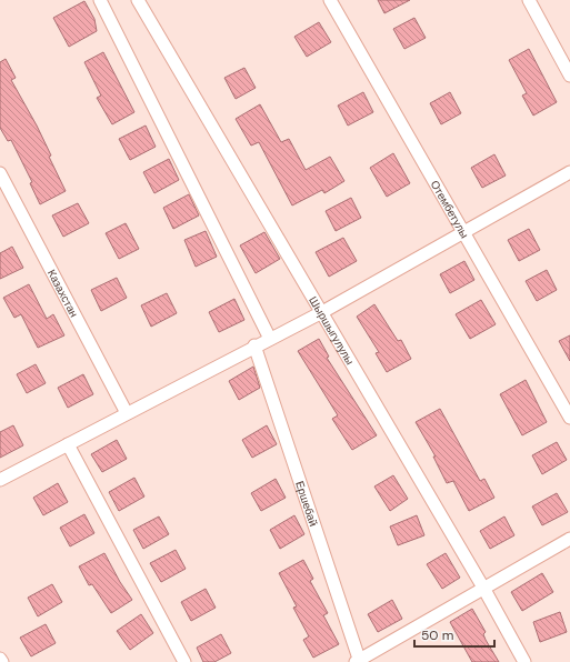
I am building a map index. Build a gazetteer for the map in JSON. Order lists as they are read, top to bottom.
{
  "streets": {
    "street": [
      "Отембетулы",
      "Казахстан",
      "Шыршыгулулы",
      "Ершебай"
    ]
  },
  "scale_bar": "50 m"
}
